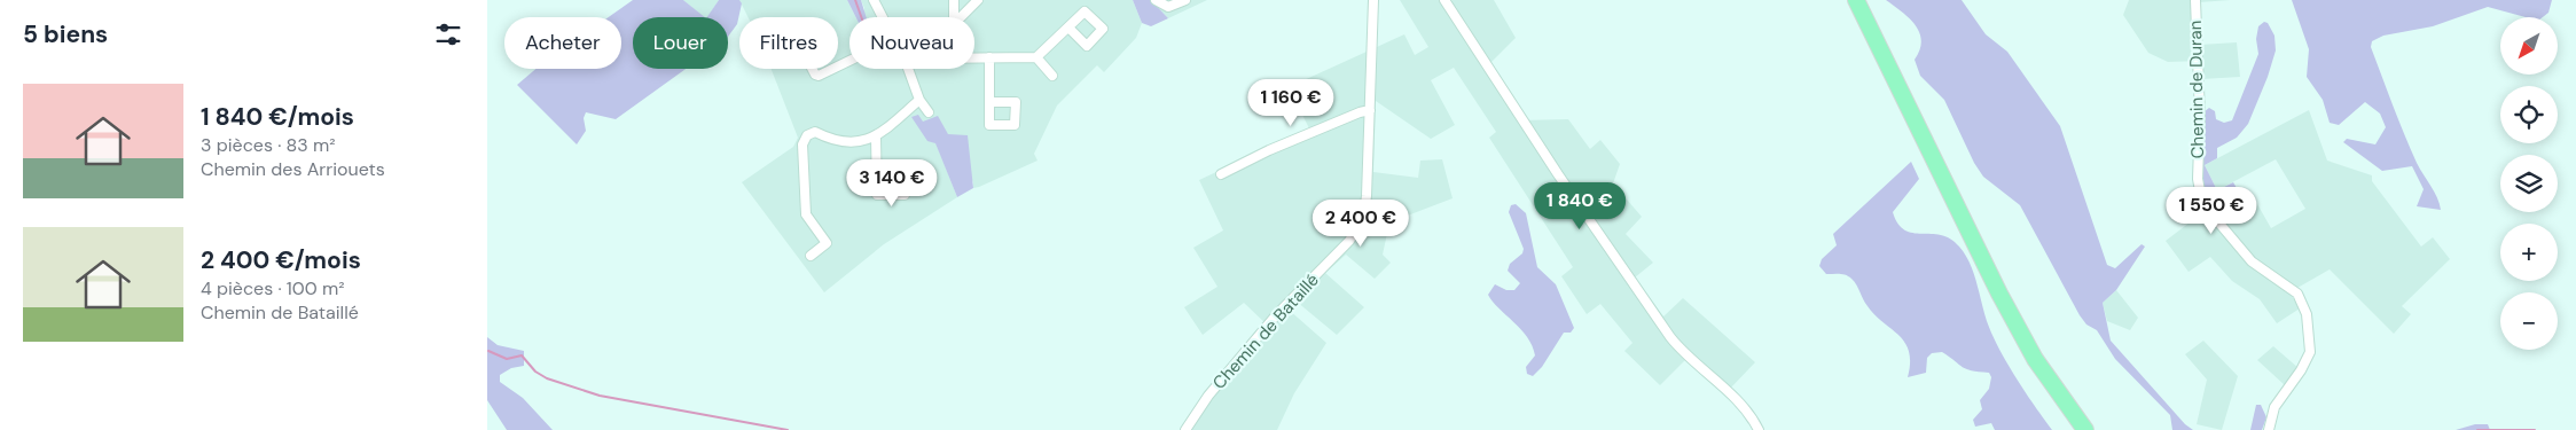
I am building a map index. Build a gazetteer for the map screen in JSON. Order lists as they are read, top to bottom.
{
  "streets": {
    "street": ["Chemin de Duran", "Chemin de Bataillé"]
  },
  "north": "bottom left",
  "page": {
    "heading": "5 biens",
    "map_buttons": ["+", "−"],
    "chip": [
      "Acheter",
      "Louer",
      "Filtres",
      "Nouveau"
    ],
    "list": [
      {
        "name": "1 840 €/mois",
        "note": "3 pièces · 83 m² · Chemin des Arriouets"
      },
      {
        "name": "2 400 €/mois",
        "note": "4 pièces · 100 m² · Chemin de Bataillé"
      }
    ],
    "price": [
      "1 160 €",
      "3 140 €",
      "1 840 €",
      "1 550 €",
      "2 400 €"
    ]
  }
}
